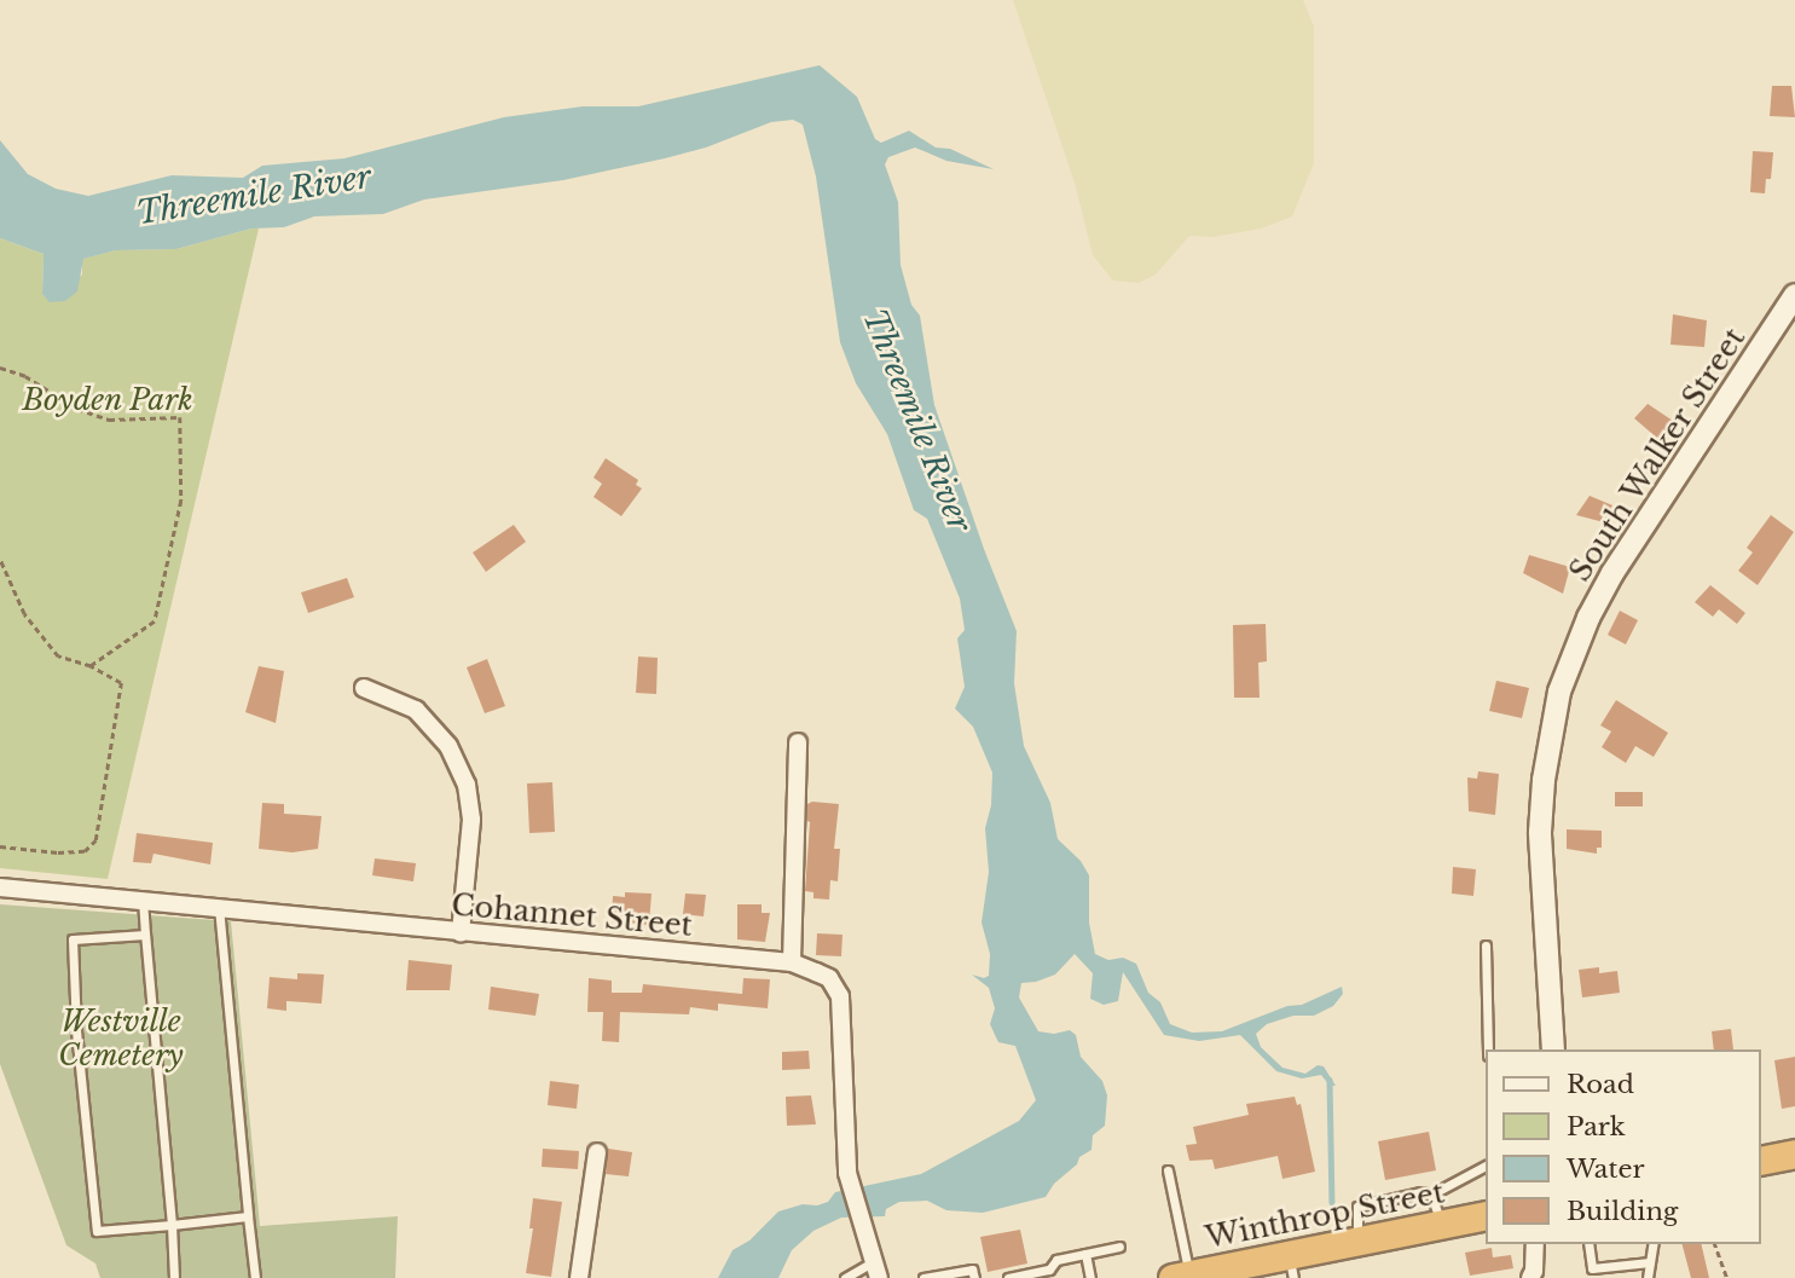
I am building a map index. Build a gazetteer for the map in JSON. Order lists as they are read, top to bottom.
{
  "streets": {
    "highway": ["Winthrop Street"],
    "street": ["South Walker Street", "Cohannet Street"]
  },
  "water": ["Threemile River"],
  "parks": ["Boyden Park", "Westville Cemetery"],
  "legend": [
    "Road",
    "Park",
    "Water",
    "Building"
  ]
}
